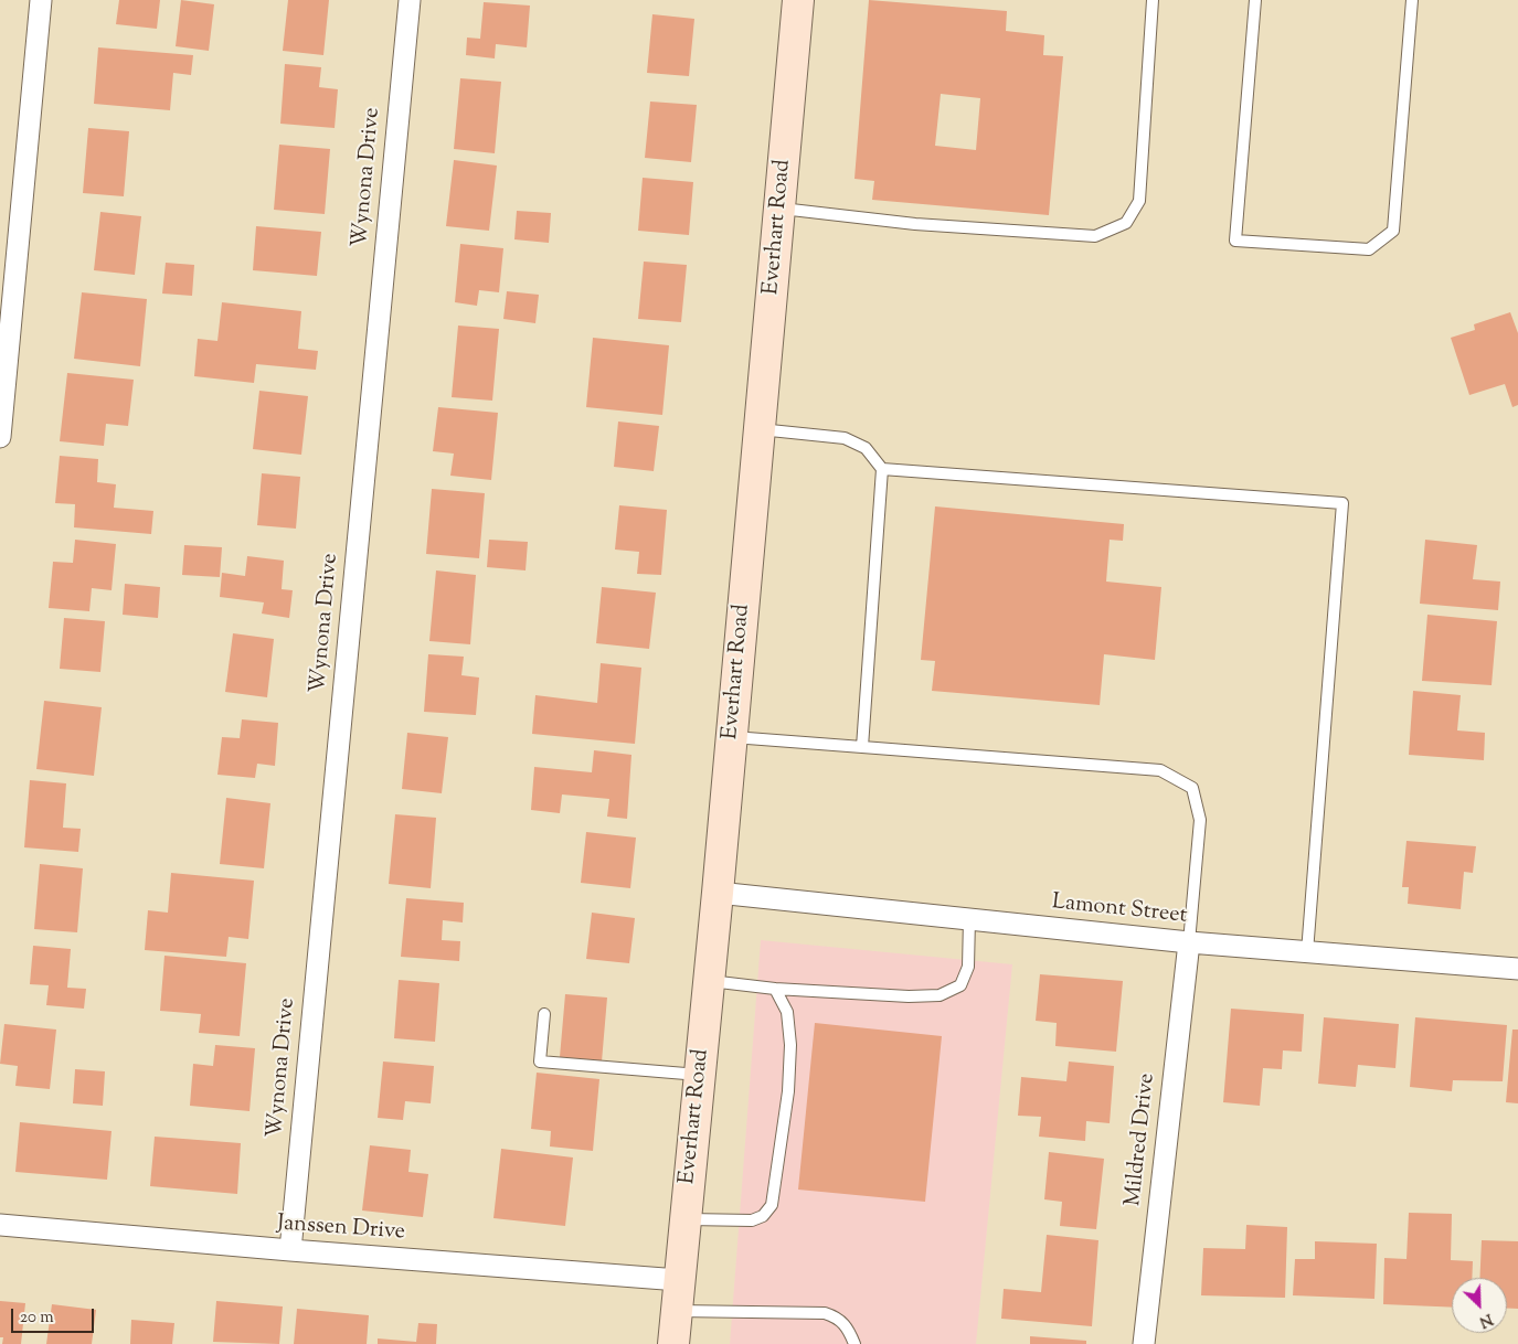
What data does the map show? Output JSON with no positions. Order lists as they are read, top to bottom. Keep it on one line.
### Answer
{"streets":{"main road":["Everhart Road"],"street":["Wynona Drive","Lamont Street","Mildred Drive","Janssen Drive"]},"crossings":[["Wynona Drive","Janssen Drive"],["Everhart Road","Lamont Street"],["Everhart Road","Janssen Drive"],["Lamont Street","Mildred Drive"]],"scale_bar":"20 m","north":"bottom right"}
